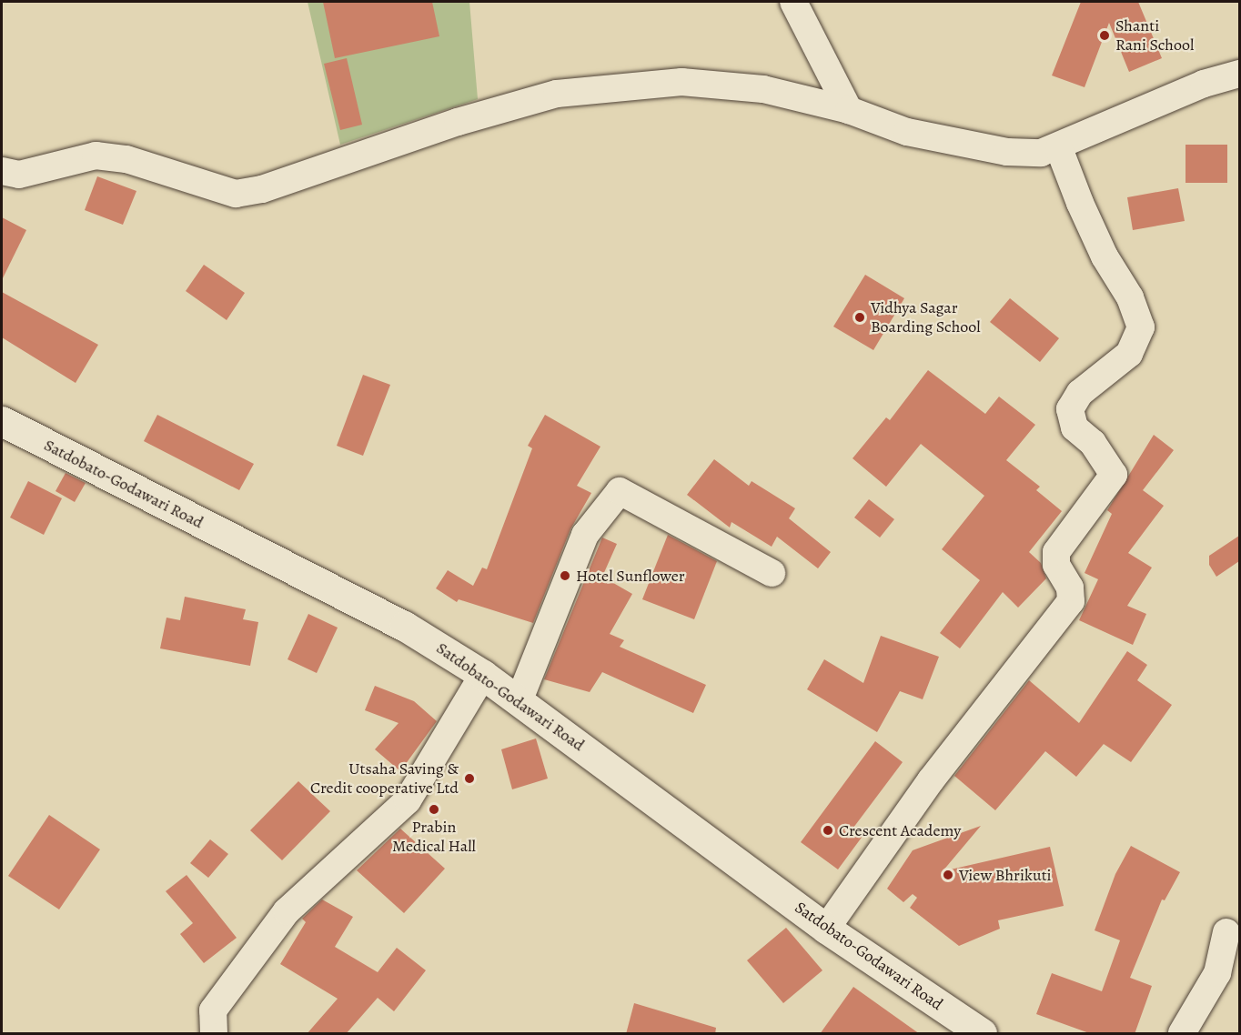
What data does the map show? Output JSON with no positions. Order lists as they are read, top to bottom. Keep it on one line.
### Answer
{"streets":{"street":["Satdobato-Godawari Road"]},"places":["Shanti Rani School","Vidhya Sagar Boarding School","Hotel Sunflower","Utsaha Saving & Credit cooperative Ltd","Prabin Medical Hall","Crescent Academy","View Bhrikuti"]}
